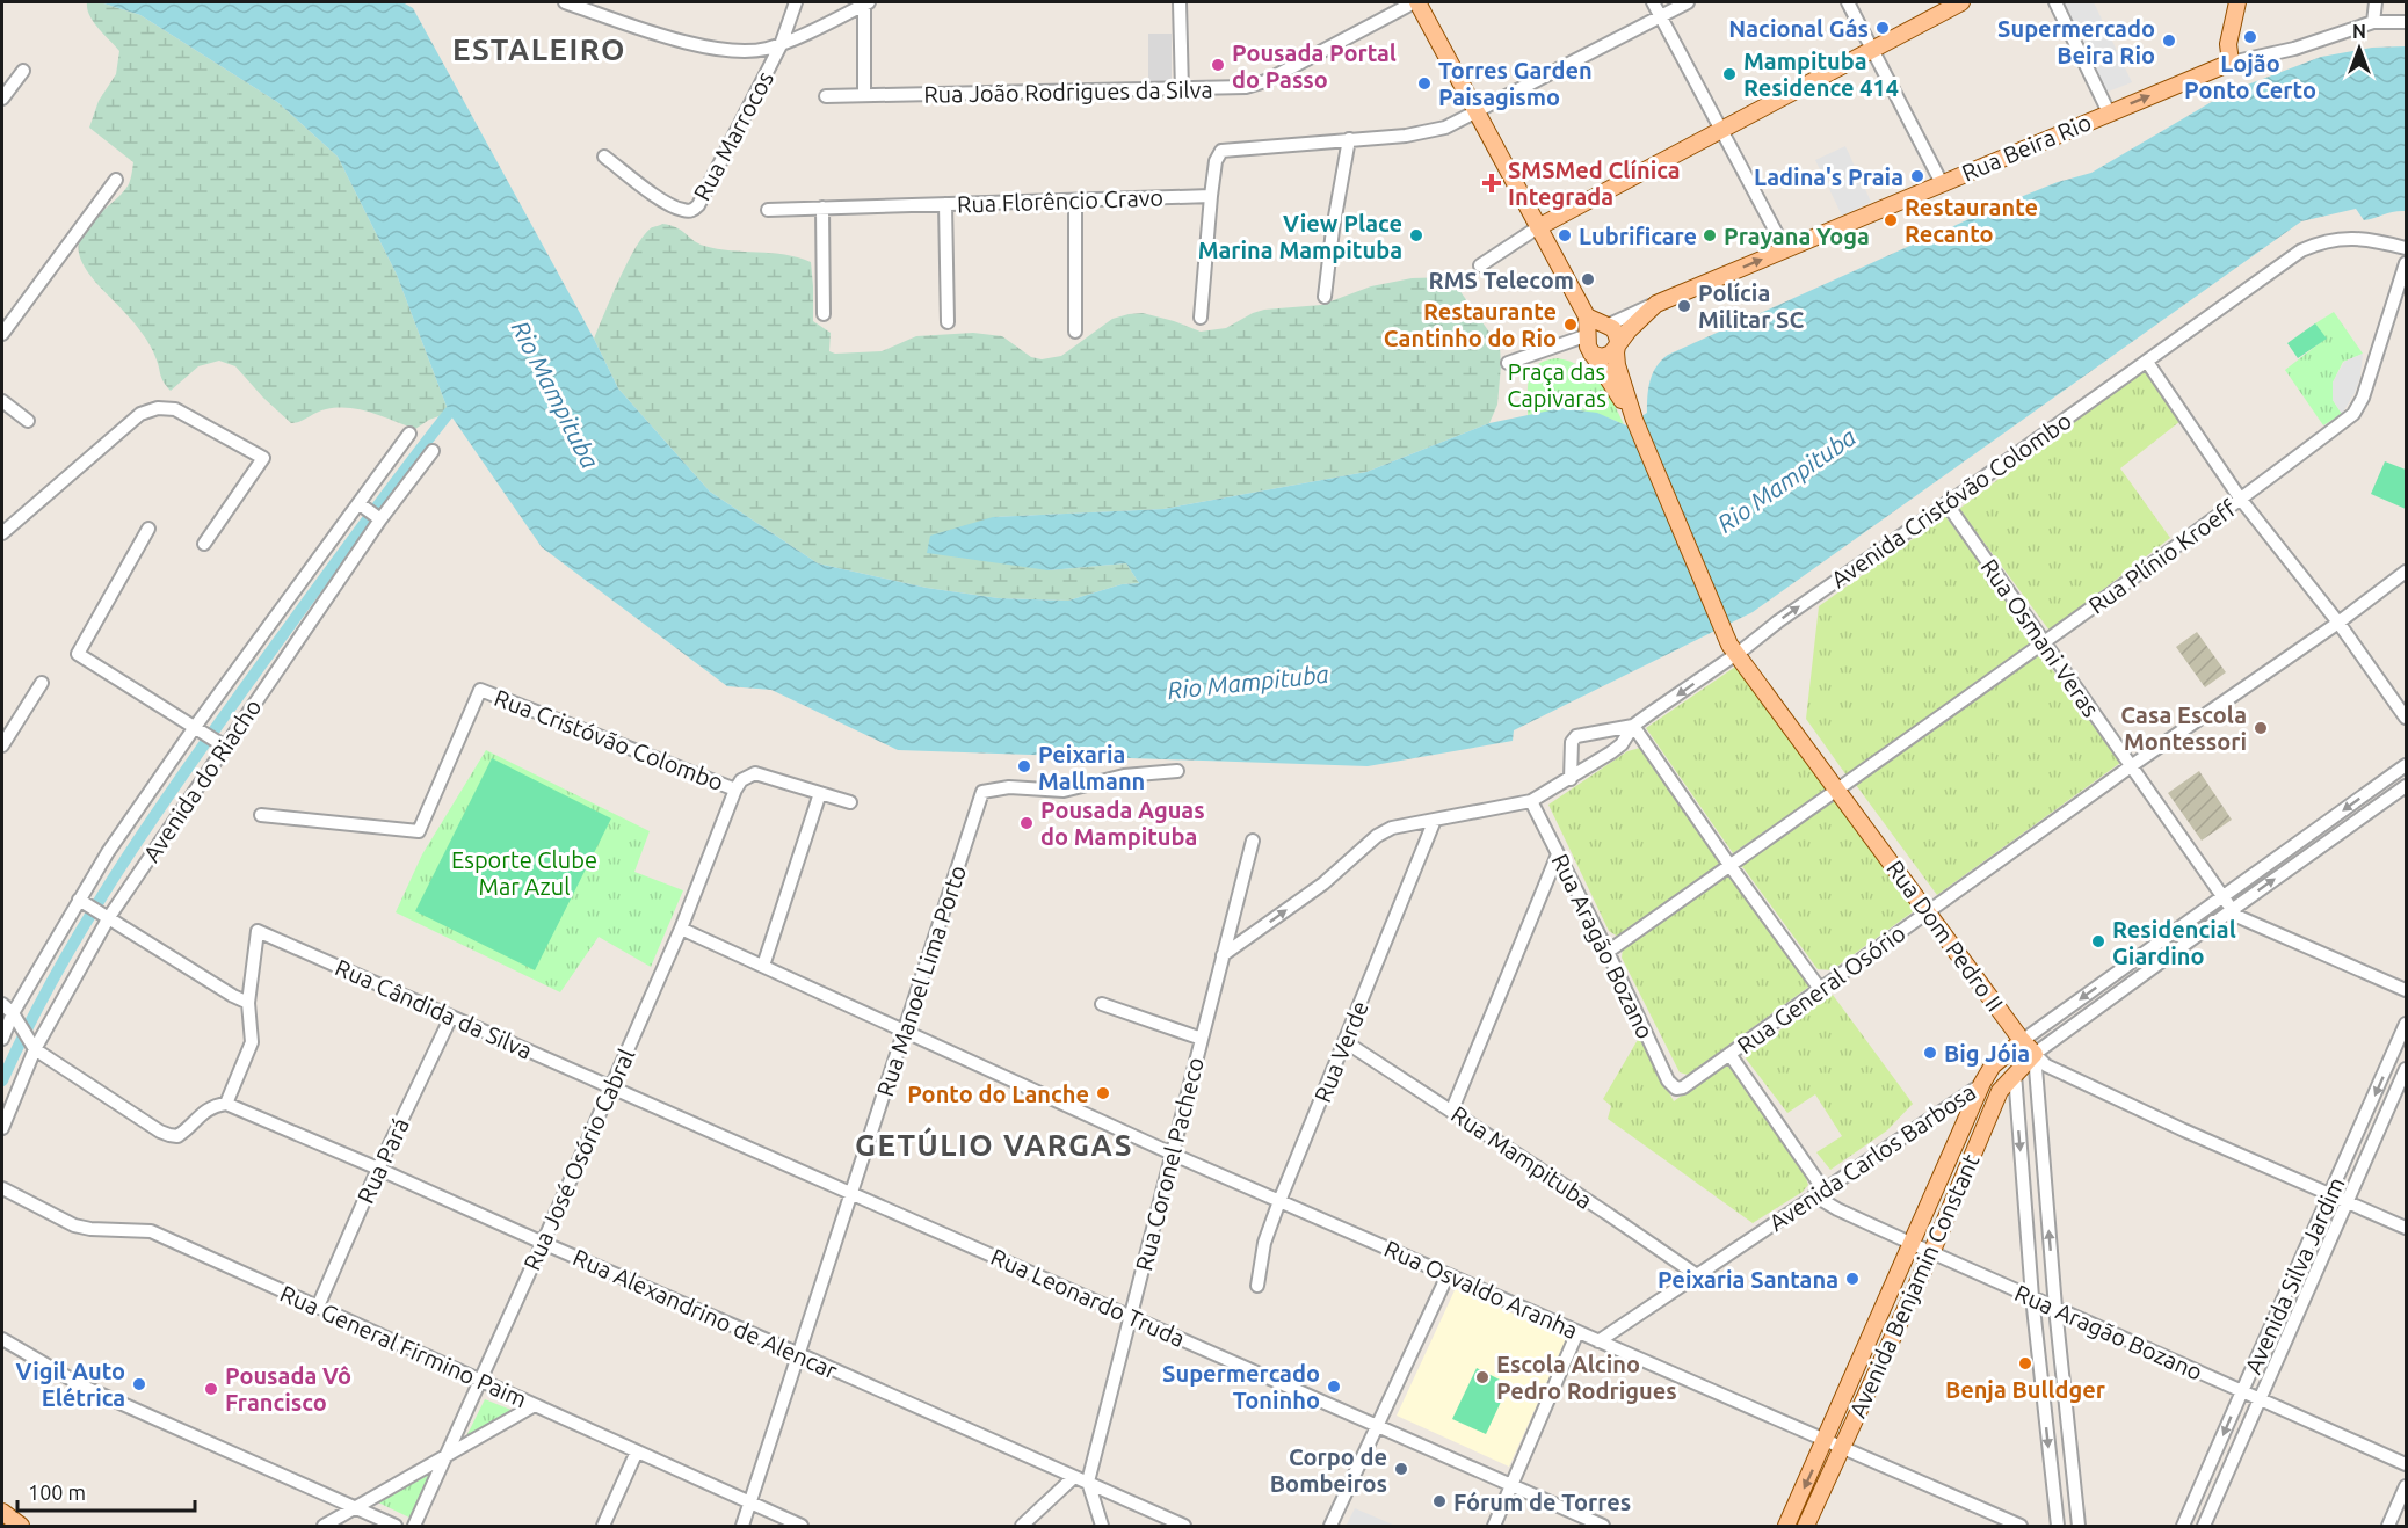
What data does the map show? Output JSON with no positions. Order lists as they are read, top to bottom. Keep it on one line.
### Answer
{"streets":{"main road":["Rua Beira Rio","Rua Dom Pedro II","Avenida Carlos Barbosa","Avenida Benjamin Constant"],"street":["Rua João Rodrigues da Silva","Rua Marrocos","Rua Florêncio Cravo","Avenida Cristóvão Colombo","Rua Plínio Kroeff","Rua Osmani Veras","Rua Cristóvão Colombo","Avenida do Riacho","Rua Aragão Bozano","Rua Manoel Lima Porto","Rua General Osório","Rua Cândida da Silva","Rua Verde","Rua Mampituba","Rua José Osório Cabral","Rua Pará","Rua Coronel Pacheco","Avenida Silva Jardim","Rua Osvaldo Aranha","Rua Leonardo Truda","Rua Alexandrino de Alencar","Rua General Firmino Paim"]},"crossings":[["Avenida Cristóvão Colombo","Rua Osmani Veras"],["Avenida Cristóvão Colombo","Rua Dom Pedro II"],["Avenida Cristóvão Colombo","Rua Aragão Bozano"],["Avenida Cristóvão Colombo","Rua Verde"],["Avenida Cristóvão Colombo","Rua Coronel Pacheco"],["Rua Plínio Kroeff","Rua Osmani Veras"],["Rua Plínio Kroeff","Rua Dom Pedro II"],["Rua Plínio Kroeff","Rua Aragão Bozano"],["Rua Osmani Veras","Rua General Osório"],["Rua Osmani Veras","Avenida Carlos Barbosa"],["Rua Cristóvão Colombo","Rua José Osório Cabral"],["Rua Dom Pedro II","Rua General Osório"],["Rua Dom Pedro II","Avenida Carlos Barbosa"],["Rua Dom Pedro II","Avenida Silva Jardim"],["Rua Dom Pedro II","Avenida Benjamin Constant"],["Rua Aragão Bozano","Rua General Osório"],["Rua Aragão Bozano","Avenida Carlos Barbosa"],["Rua Aragão Bozano","Avenida Silva Jardim"],["Rua Aragão Bozano","Avenida Benjamin Constant"],["Rua Manoel Lima Porto","Rua Osvaldo Aranha"],["Rua Manoel Lima Porto","Rua Leonardo Truda"],["Rua Manoel Lima Porto","Rua Alexandrino de Alencar"],["Rua Manoel Lima Porto","Rua General Firmino Paim"],["Rua Cândida da Silva","Rua José Osório Cabral"],["Rua Cândida da Silva","Rua Pará"],["Rua Cândida da Silva","Rua Leonardo Truda"],["Rua Verde","Rua Mampituba"],["Rua Verde","Rua Osvaldo Aranha"],["Rua Mampituba","Avenida Carlos Barbosa"],["Avenida Carlos Barbosa","Avenida Benjamin Constant"],["Avenida Carlos Barbosa","Rua Osvaldo Aranha"],["Rua José Osório Cabral","Rua Osvaldo Aranha"],["Rua José Osório Cabral","Rua Leonardo Truda"],["Rua José Osório Cabral","Rua Alexandrino de Alencar"],["Rua José Osório Cabral","Rua General Firmino Paim"],["Rua Pará","Rua Alexandrino de Alencar"],["Rua Pará","Rua General Firmino Paim"],["Rua Coronel Pacheco","Rua Osvaldo Aranha"],["Rua Coronel Pacheco","Rua Leonardo Truda"],["Rua Coronel Pacheco","Rua Alexandrino de Alencar"],["Avenida Benjamin Constant","Rua Osvaldo Aranha"]],"districts":["ESTALEIRO","GETÚLIO VARGAS"],"water":["Rio Mampituba"],"parks":["Praça das Capivaras","Esporte Clube Mar Azul"],"places":{"other":["Nacional Gás","Lojão Ponto Certo","Supermercado Beira Rio","Pousada Portal do Passo","Mampituba Residence 414","Torres Garden Paisagismo","Ladina's Praia","Restaurante Recanto","View Place Marina Mampituba","Lubrificare","Prayana Yoga","RMS Telecom","Polícia Militar SC","Restaurante Cantinho do Rio","Casa Escola Montessori","Peixaria Mallmann","Pousada Aguas do Mampituba","Residencial Giardino","Big Jóia","Ponto do Lanche","Peixaria Santana","Benja Bulldger","Escola Alcino Pedro Rodrigues","Vigil Auto Elétrica","Supermercado Toninho","Pousada Vô Francisco","Corpo de Bombeiros","Fórum de Torres"],"health":["SMSMed Clínica Integrada"]},"scale_bar":"100 m","north":"top"}
